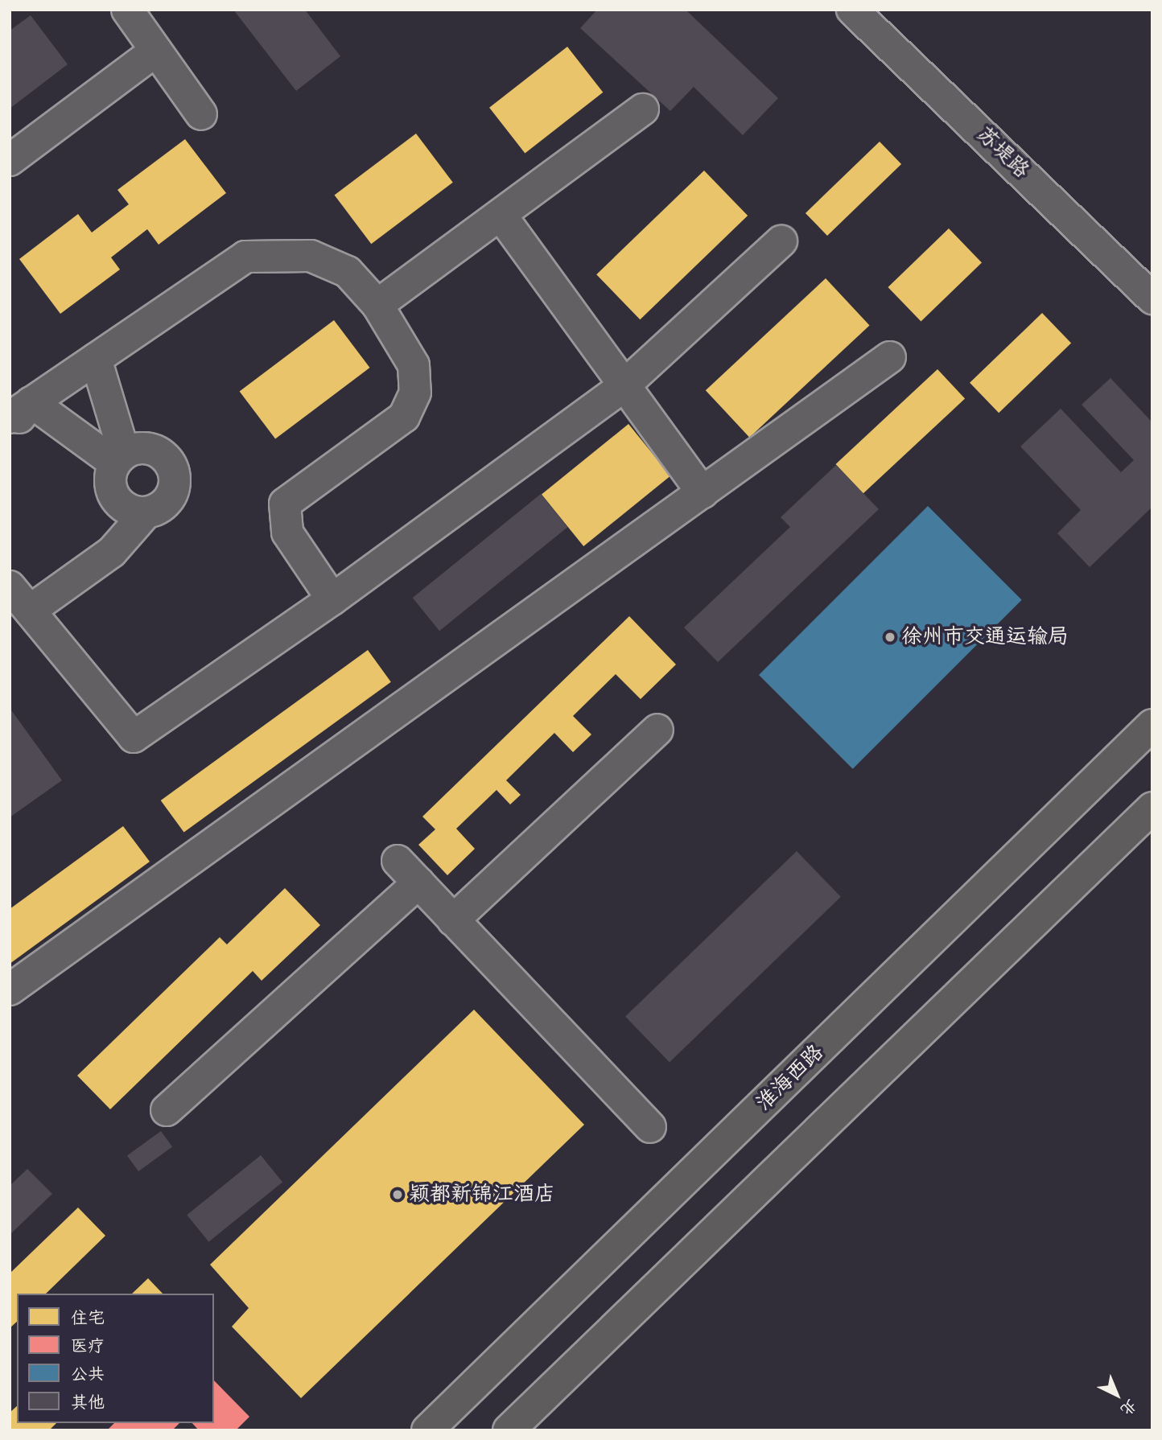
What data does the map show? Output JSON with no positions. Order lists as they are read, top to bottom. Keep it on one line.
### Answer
{"streets":{"main road":["淮海西路"],"street":["苏堤路"]},"places":["徐州市交通运输局","颖都新锦江酒店"],"legend":["住宅","医疗","公共","其他"],"north":"bottom right"}
